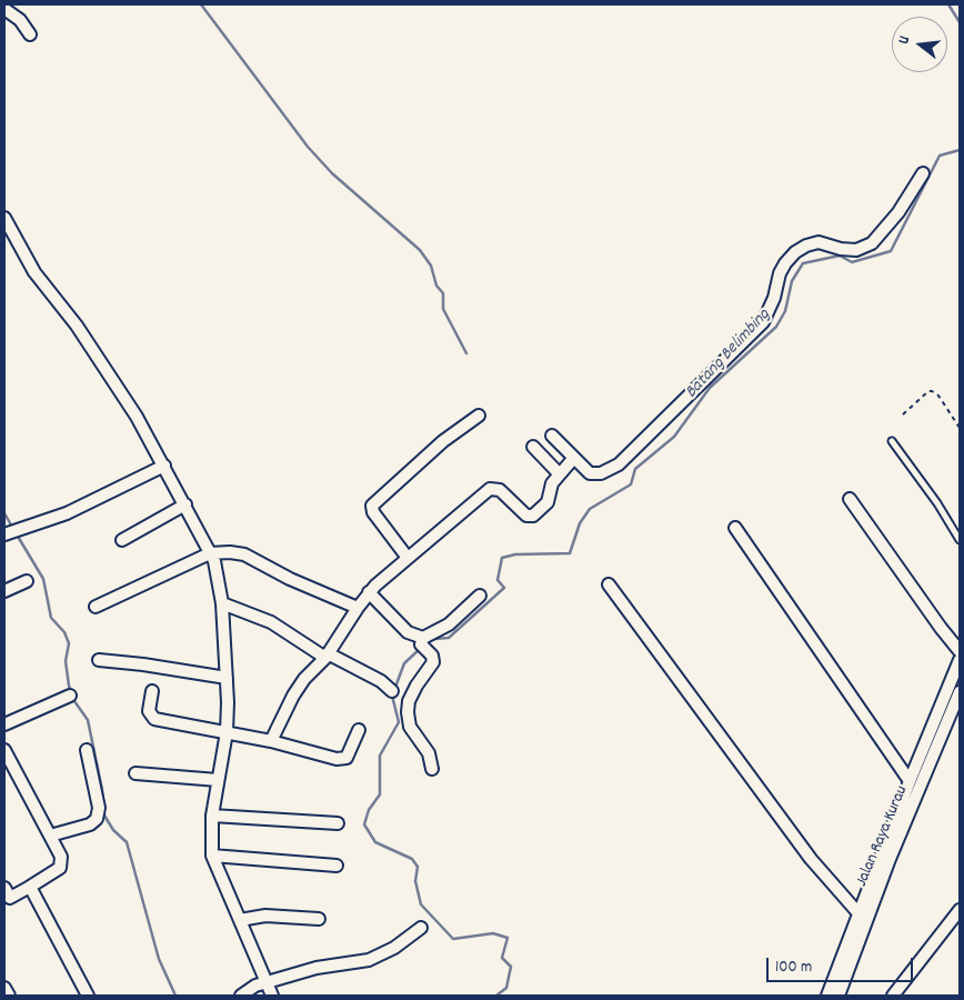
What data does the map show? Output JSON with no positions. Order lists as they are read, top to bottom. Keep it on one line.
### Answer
{"streets":{"street":["Jalan Raya Kurau"]},"water":["Batang Belimbing"],"scale_bar":"100 m","north":"left"}
